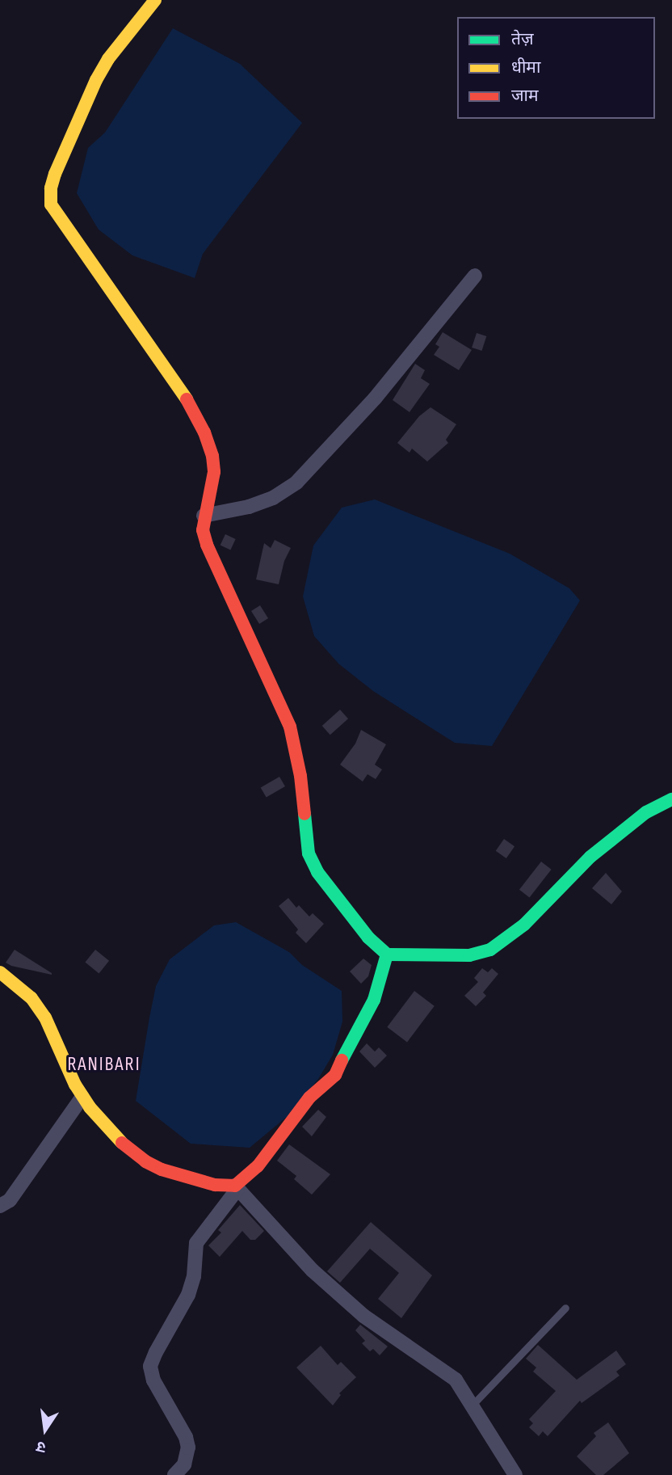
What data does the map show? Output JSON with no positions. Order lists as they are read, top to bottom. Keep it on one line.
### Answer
{"districts":["RANIBARI"],"legend":["तेज़","धीमा","जाम"],"north":"bottom"}
